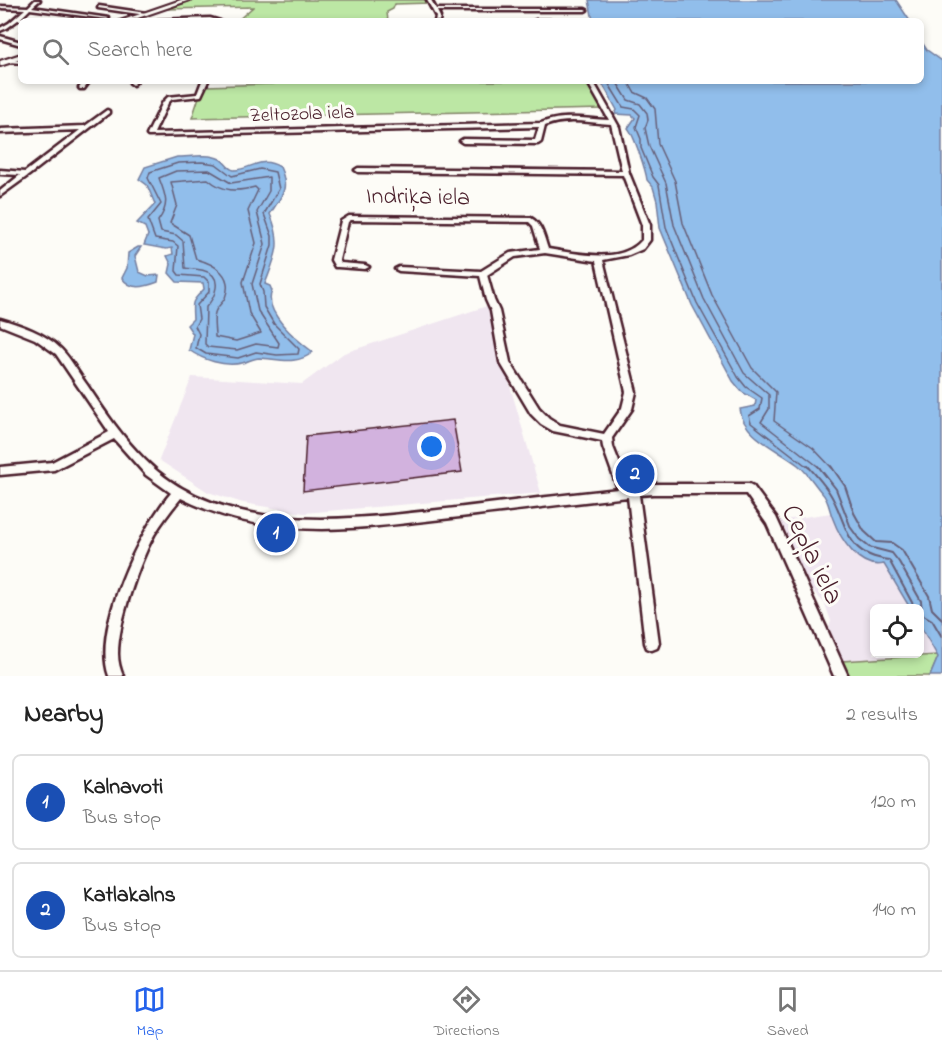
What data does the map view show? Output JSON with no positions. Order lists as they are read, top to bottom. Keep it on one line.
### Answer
{"streets":{"street":["Zeltozola iela","Indriķa iela","Cepļa iela"]},"page":{"search":"Search here","pins":["2","1"],"heading":["Nearby","2 results"],"list":[{"mark":"1","name":"Kalnavoti","note":"Bus stop","value":"120 m"},{"mark":"2","name":"Katlakalns","note":"Bus stop","value":"140 m"}],"nav":["Map","Directions","Saved"]}}
